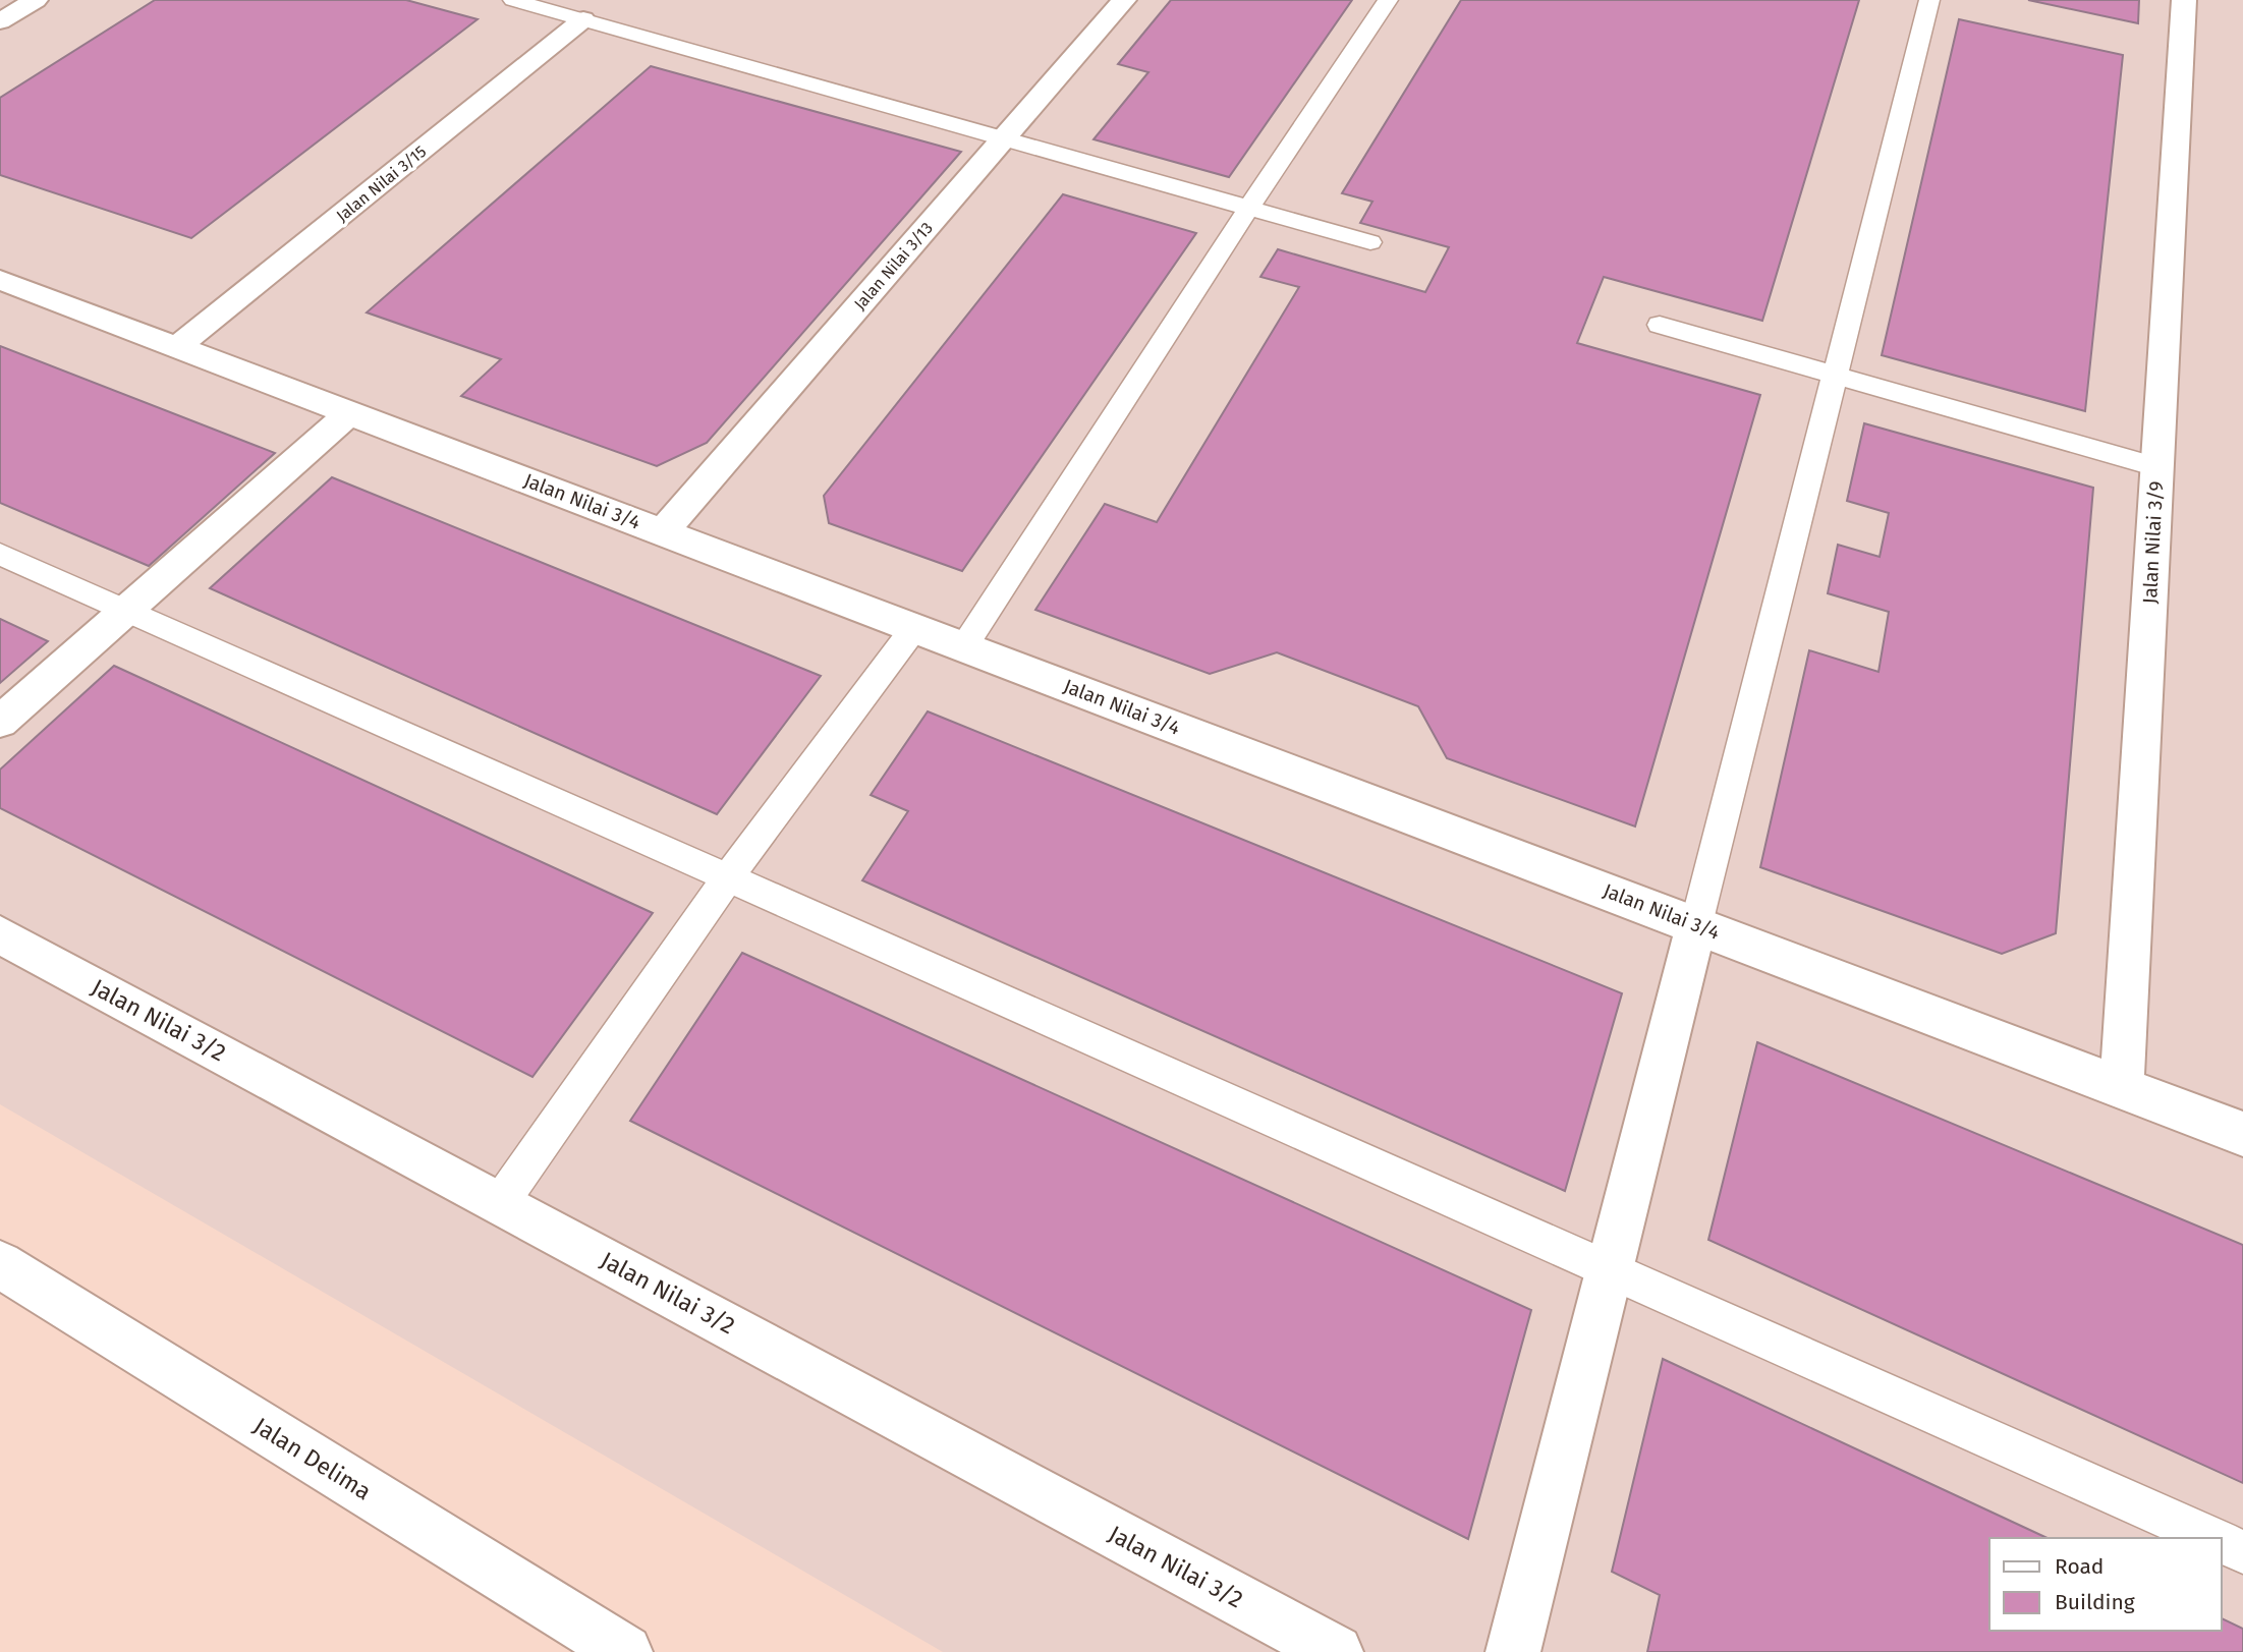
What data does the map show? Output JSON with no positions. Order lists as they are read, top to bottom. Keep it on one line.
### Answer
{"streets":{"street":["Jalan Nilai 3/15","Jalan Nilai 3/13","Jalan Nilai 3/4","Jalan Nilai 3/9","Jalan Nilai 3/2","Jalan Delima"]},"crossings":[["Jalan Nilai 3/15","Jalan Nilai 3/4"],["Jalan Nilai 3/13","Jalan Nilai 3/4"],["Jalan Nilai 3/4","Jalan Nilai 3/9"]],"legend":["Road","Building"]}
